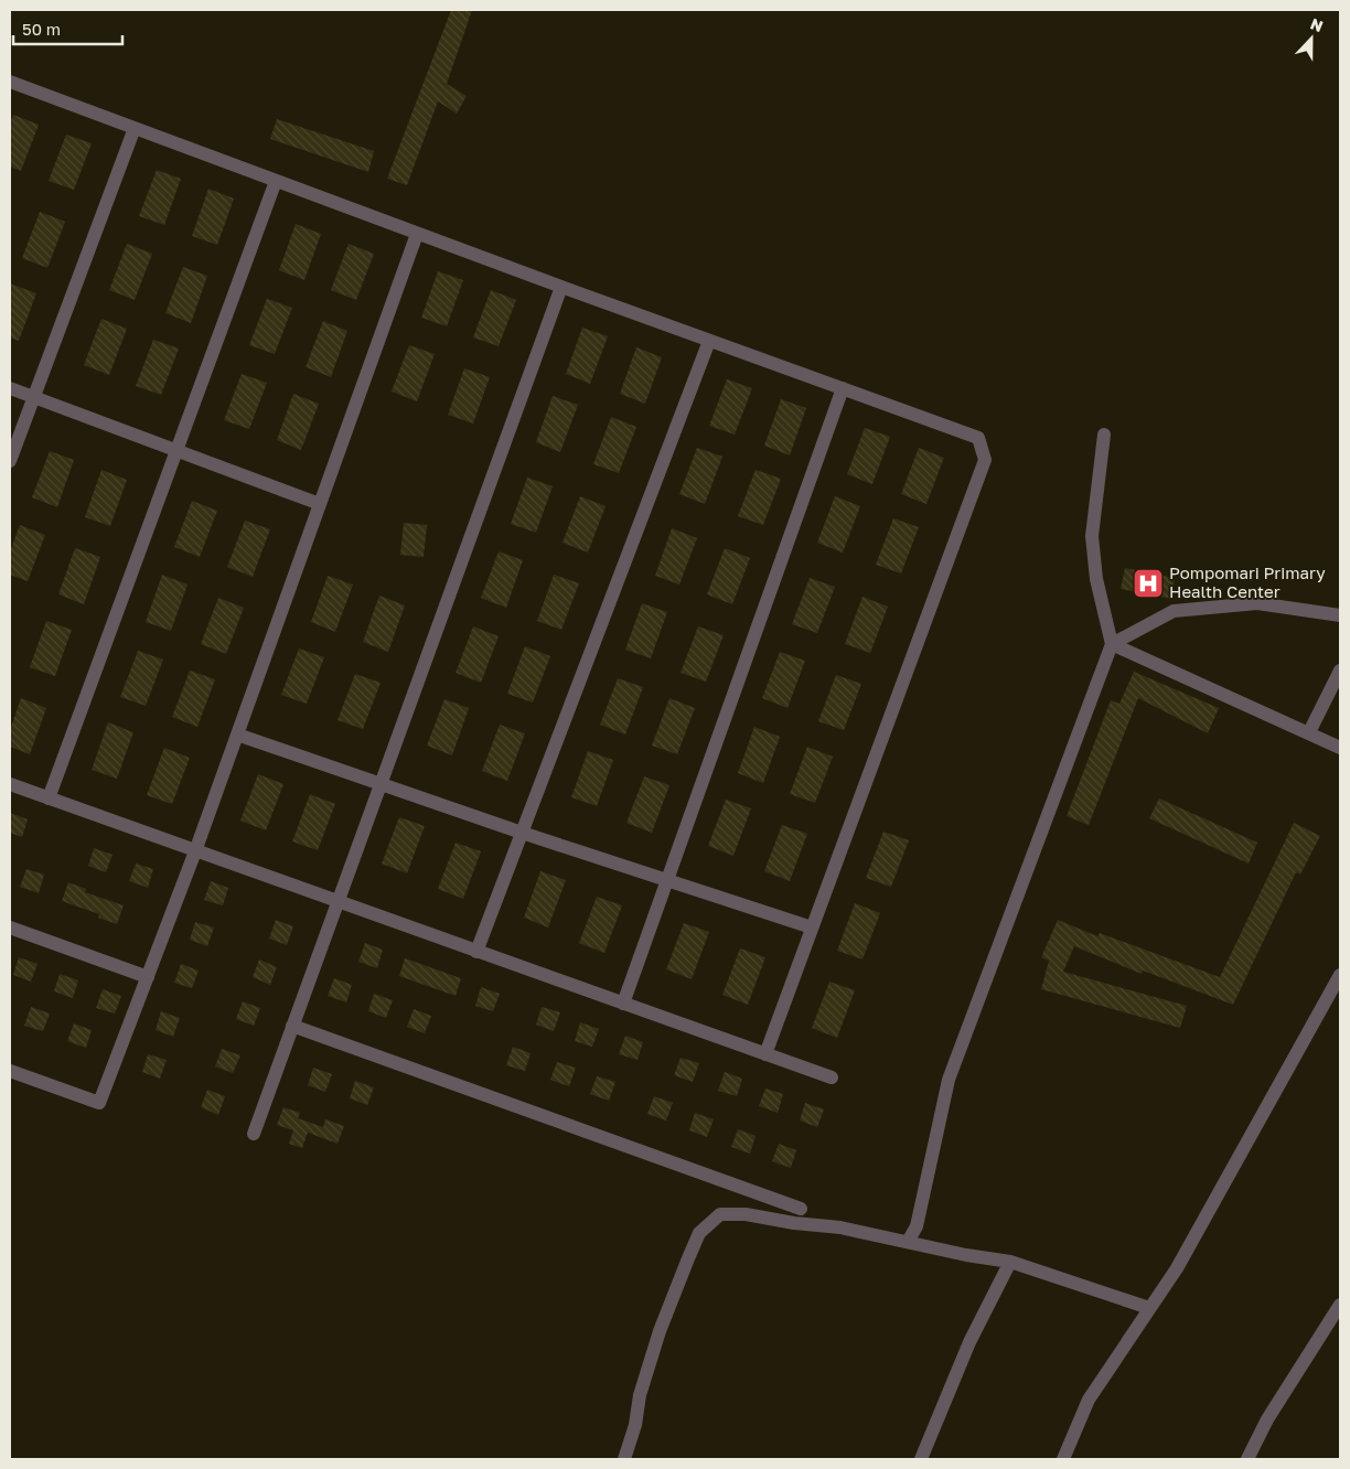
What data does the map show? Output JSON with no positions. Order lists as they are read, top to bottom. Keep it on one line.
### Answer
{"places":{"hospital":["Pompomari Primary Health Center"]},"scale_bar":"50 m","north":"top"}
